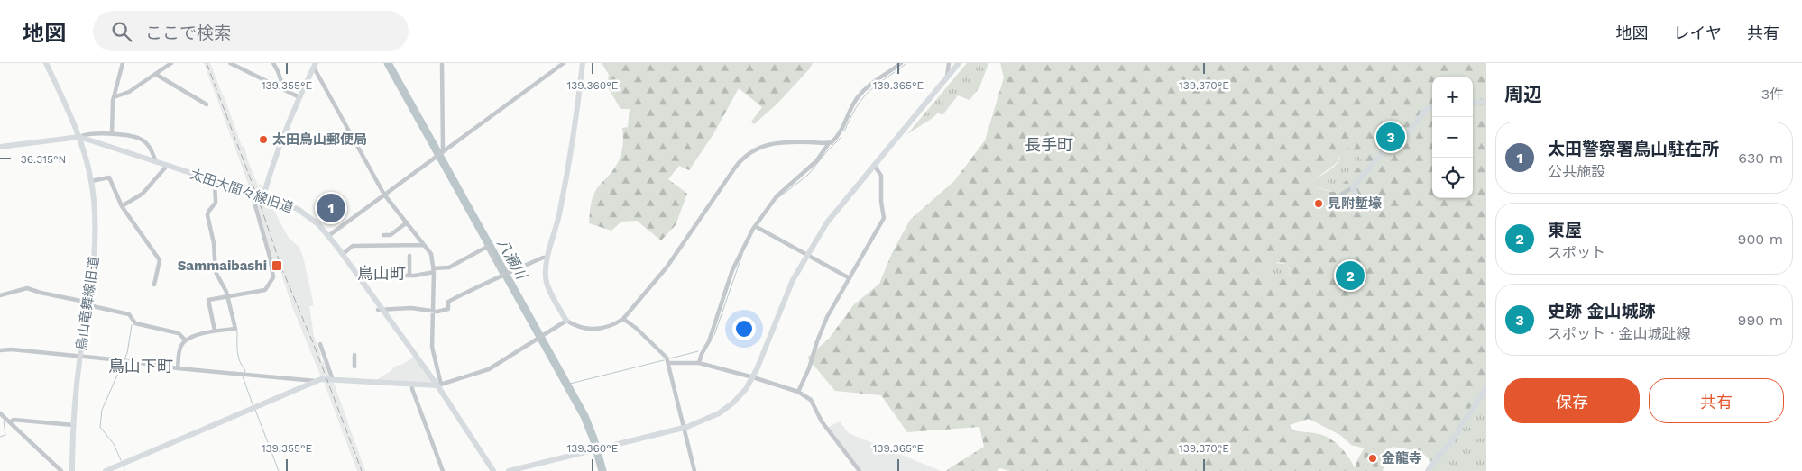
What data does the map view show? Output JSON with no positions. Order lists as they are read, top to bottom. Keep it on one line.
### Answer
{"streets":{"street":["太田大間々線旧道","鳥山竜舞線旧道"]},"crossings":[["太田大間々線旧道","鳥山竜舞線旧道"]],"districts":["長手町","鳥山町","鳥山下町"],"water":["八瀬川"],"places":{"other":["太田鳥山郵便局","見附塹壕","金龍寺"],"transit":["Sammaibashi"]},"page":{"header":"地図","search":"ここで検索","nav":["地図","レイヤ","共有"],"heading":["周辺","3件"],"map_buttons":["+","−"],"pins":["3","1","2"],"list":[{"mark":"1","name":"太田警察署鳥山駐在所","note":"公共施設","value":"630 m"},{"mark":"2","name":"東屋","note":"スポット","value":"900 m"},{"mark":"3","name":"史跡 金山城跡","note":"スポット · 金山城趾線","value":"990 m"}],"buttons":["保存","共有"]},"coordinates":["139.355°E","139.360°E","139.365°E","139.370°E","36.315°N"]}
